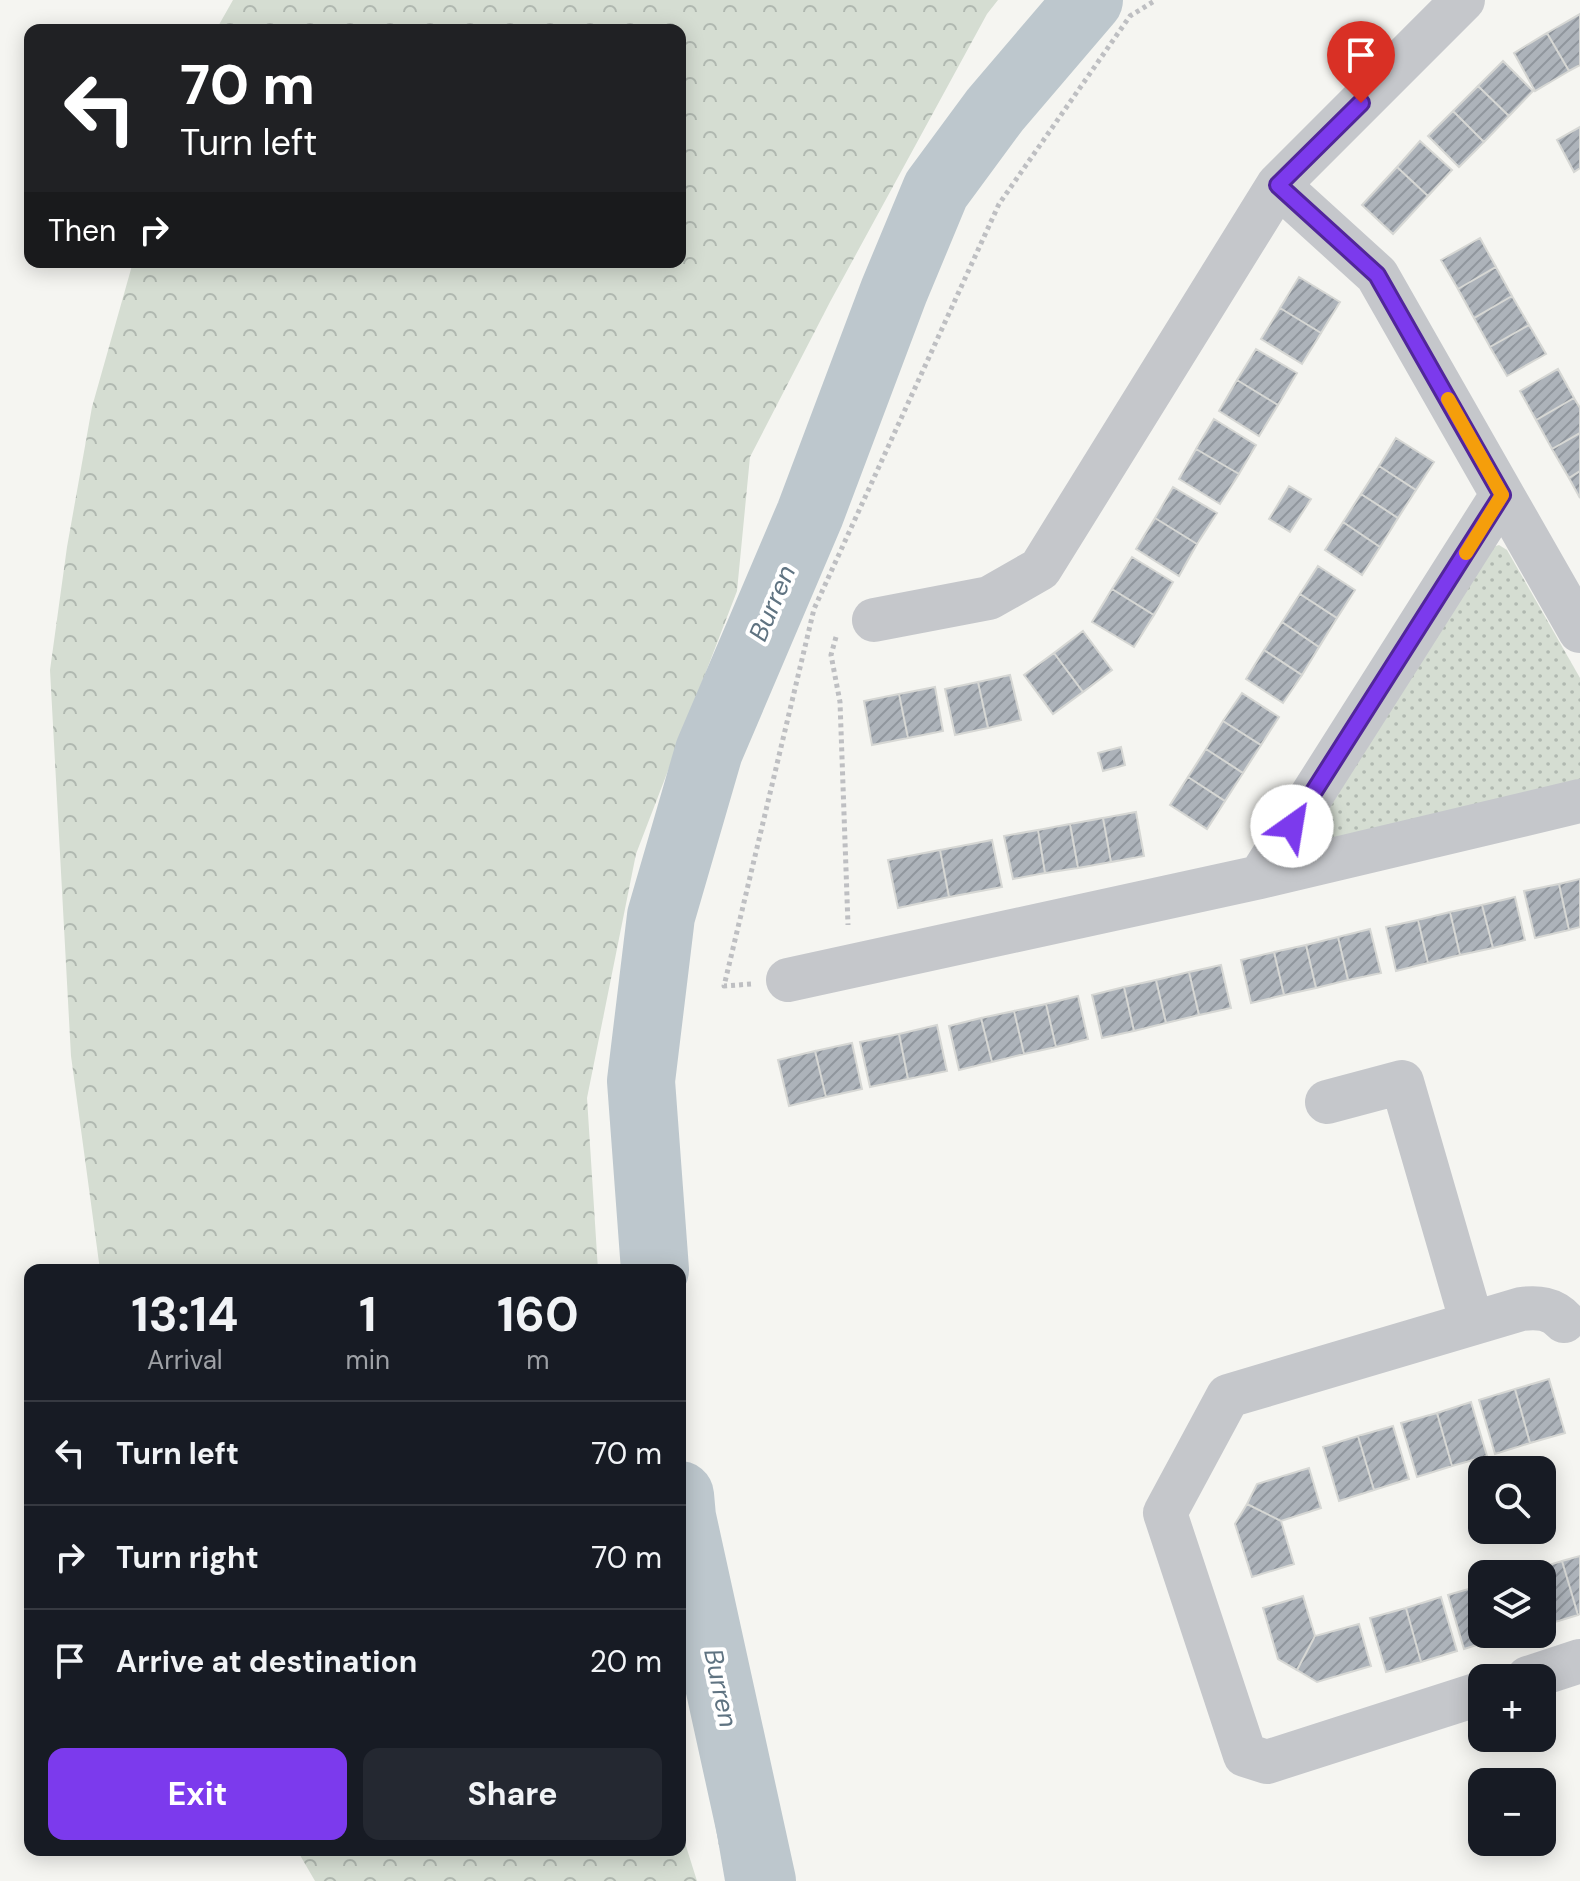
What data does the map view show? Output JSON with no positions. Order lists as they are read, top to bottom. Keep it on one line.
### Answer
{"water":["Burren"],"page":{"turn":["70 m","Turn left"],"then":"Then","eta":["13:14","Arrival","1","min","160","m"],"list":[{"name":"Turn left","value":"70 m"},{"name":"Turn right","value":"70 m"},{"name":"Arrive at destination","value":"20 m"}],"map_buttons":["+","−"],"buttons":["Exit","Share"]}}
